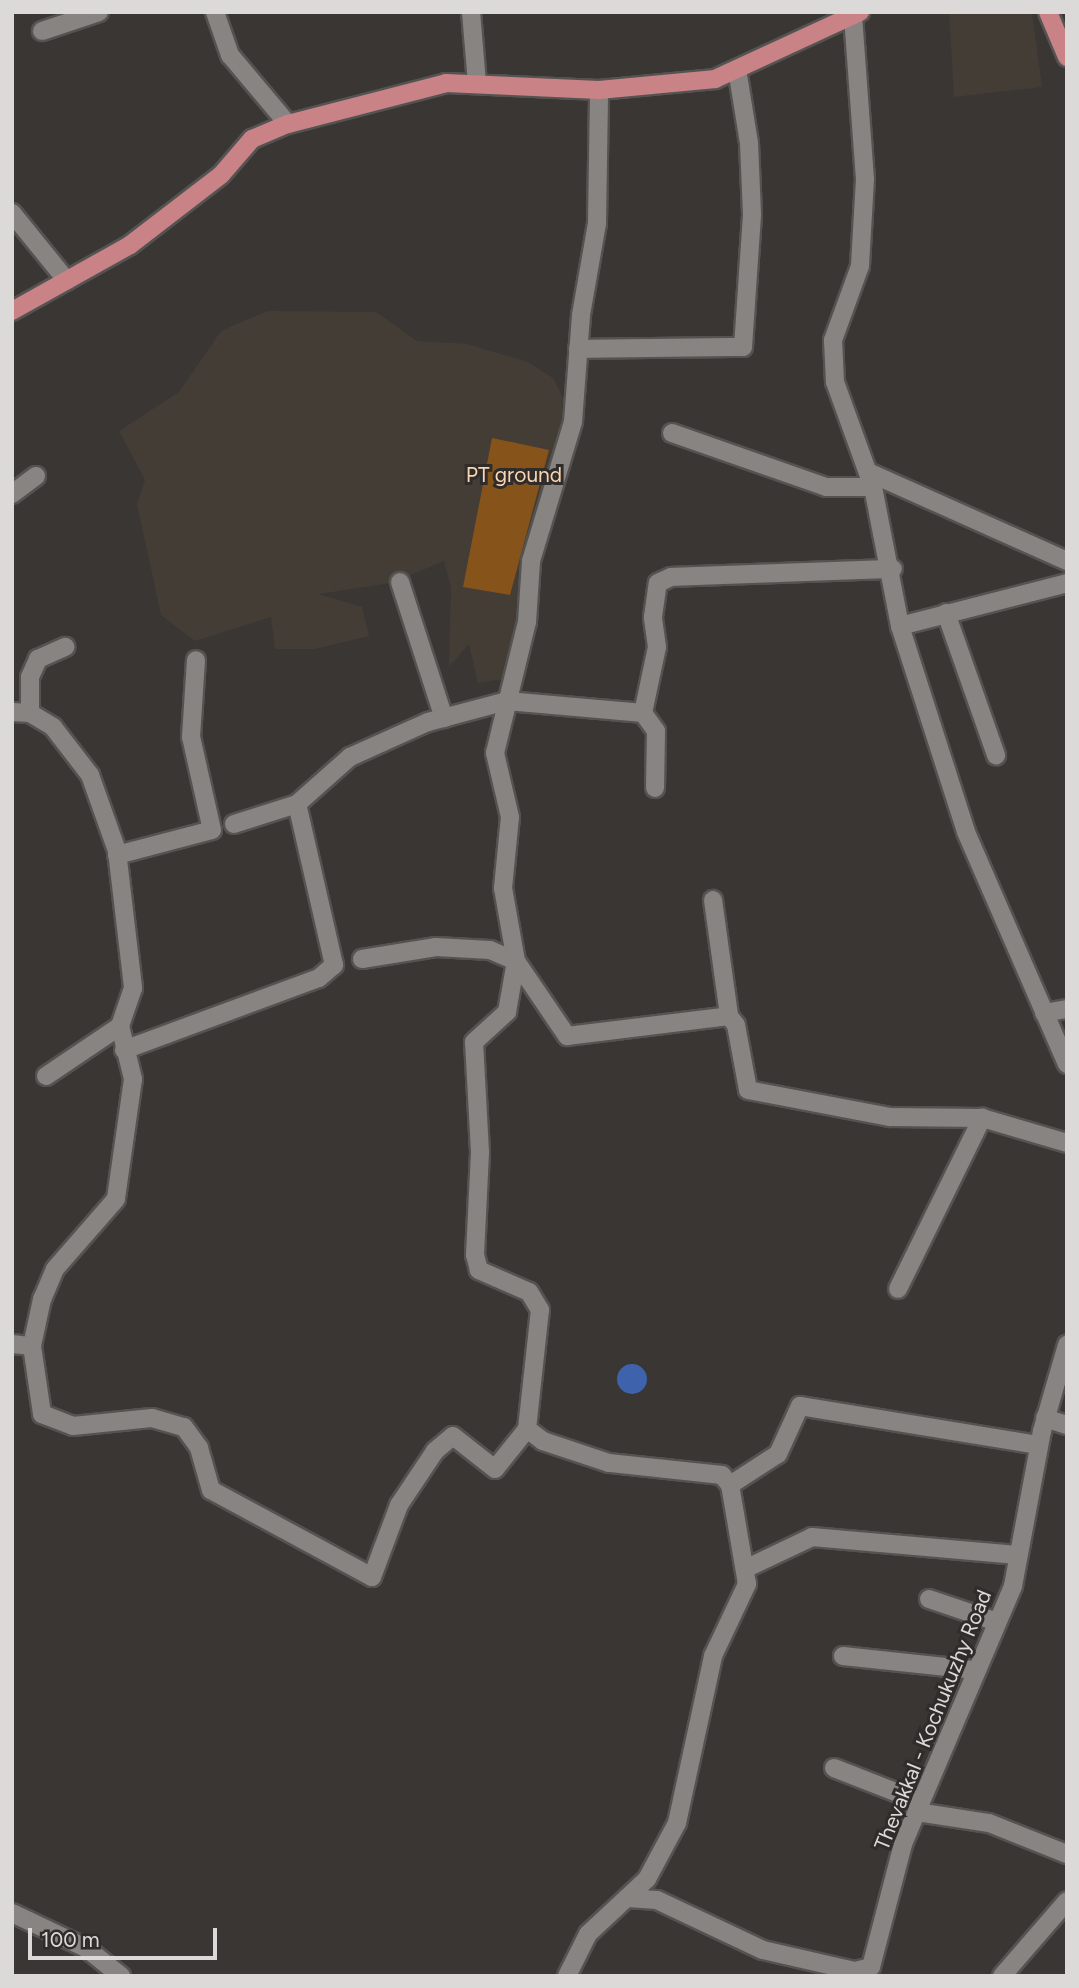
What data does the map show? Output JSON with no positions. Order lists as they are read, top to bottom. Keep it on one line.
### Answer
{"streets":{"street":["Thevakkal - Kochukuzhy Road"]},"parks":["PT ground"],"scale_bar":"100 m"}
